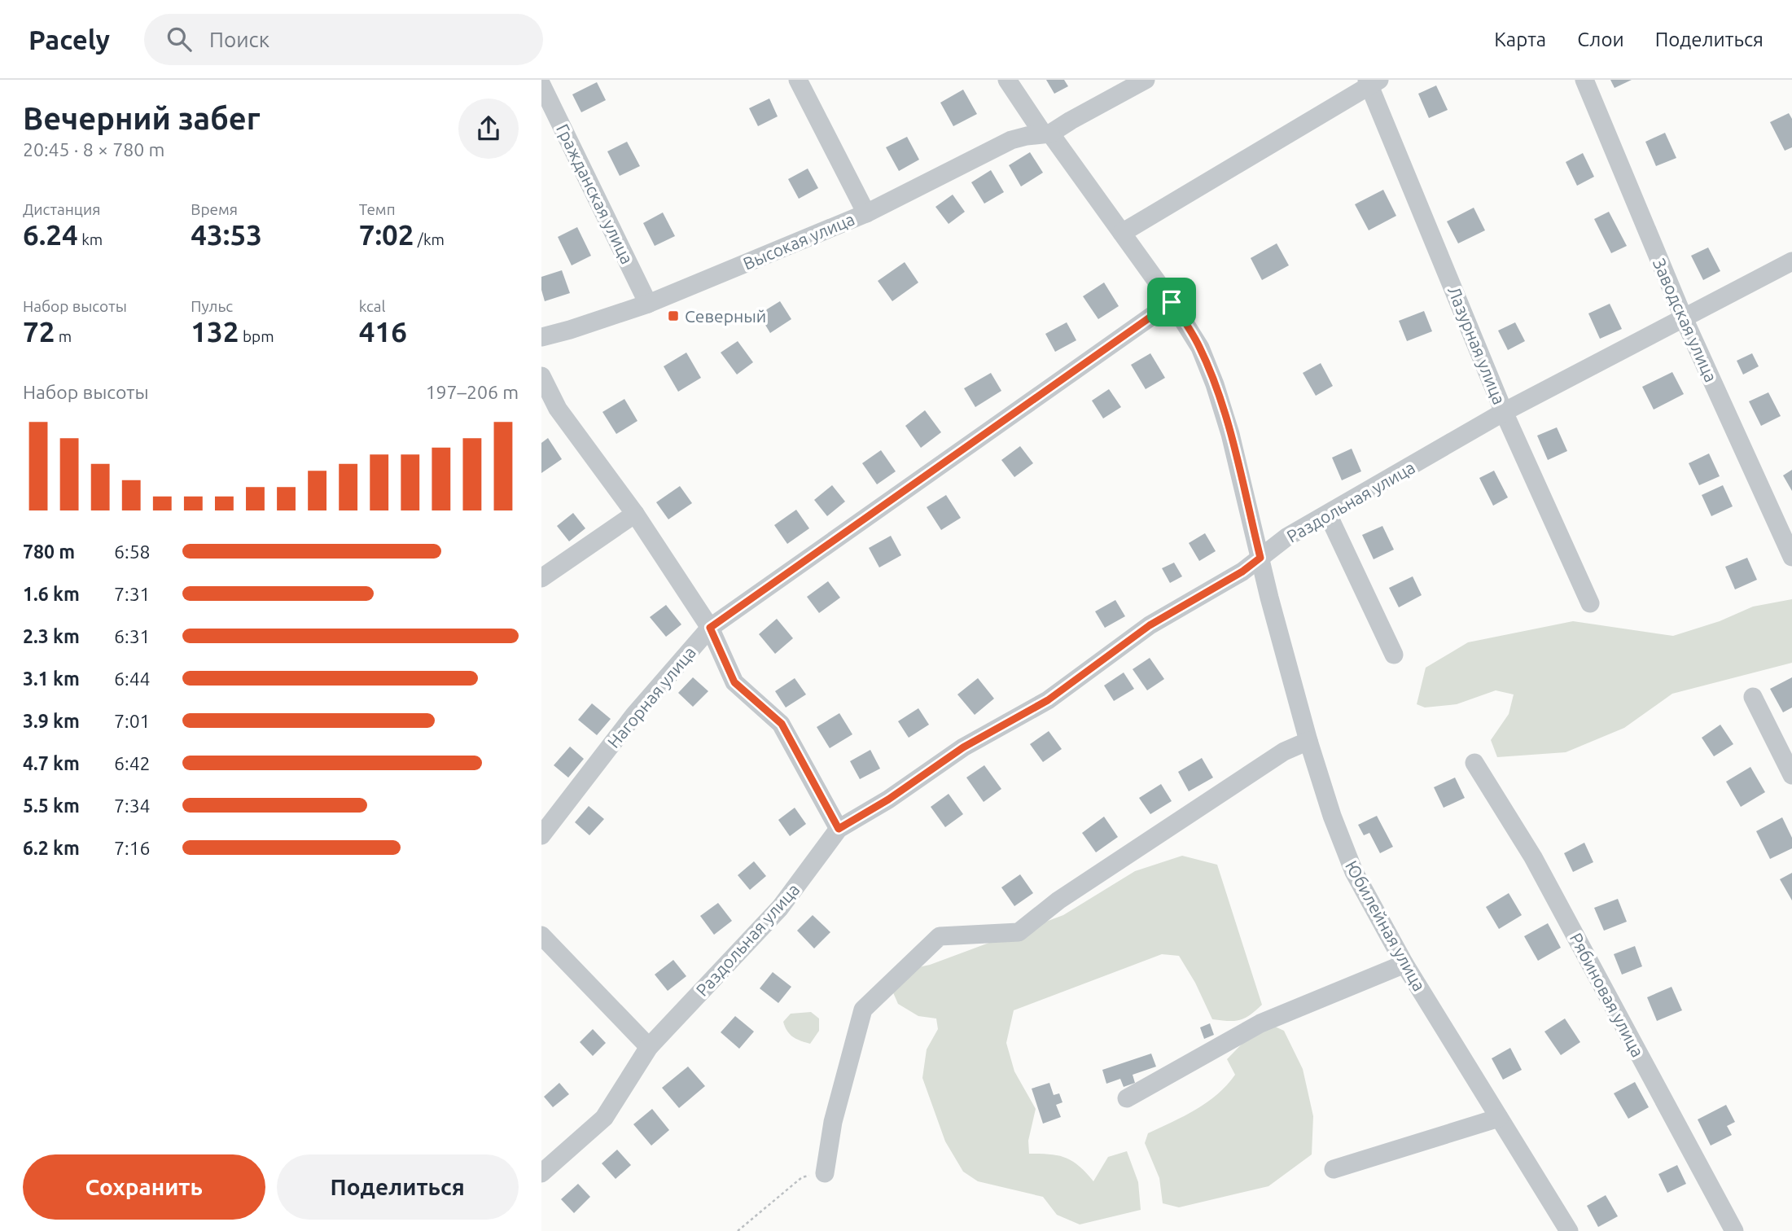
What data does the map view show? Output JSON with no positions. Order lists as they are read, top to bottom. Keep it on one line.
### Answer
{"streets":{"street":["Гражданская улица","Высокая улица","Заводская улица","Лазурная улица","Раздольная улица","Нагорная улица","Юбилейная улица","Рябиновая улица"]},"crossings":[["Гражданская улица","Высокая улица"],["Высокая улица","Юбилейная улица"],["Заводская улица","Раздольная улица"],["Лазурная улица","Раздольная улица"],["Раздольная улица","Юбилейная улица"],["Нагорная улица","Юбилейная улица"]],"places":{"transit":["Северный"]},"page":{"header":"Pacely","search":"Поиск","nav":["Карта","Слои","Поделиться"],"heading":["Вечерний забег","20:45 · 8 × 780 m"],"stats":[["Дистанция","6.24 km"],["Время","43:53"],["Темп","7:02 /km"],["Набор высоты","72 m"],["Пульс","132 bpm"],["kcal","416"]],"chart":["Набор высоты","197–206 m"],"list":[{"name":"780 m","note":"6:58"},{"name":"1.6 km","note":"7:31"},{"name":"2.3 km","note":"6:31"},{"name":"3.1 km","note":"6:44"},{"name":"3.9 km","note":"7:01"},{"name":"4.7 km","note":"6:42"},{"name":"5.5 km","note":"7:34"},{"name":"6.2 km","note":"7:16"}],"buttons":["Сохранить","Поделиться"]}}
